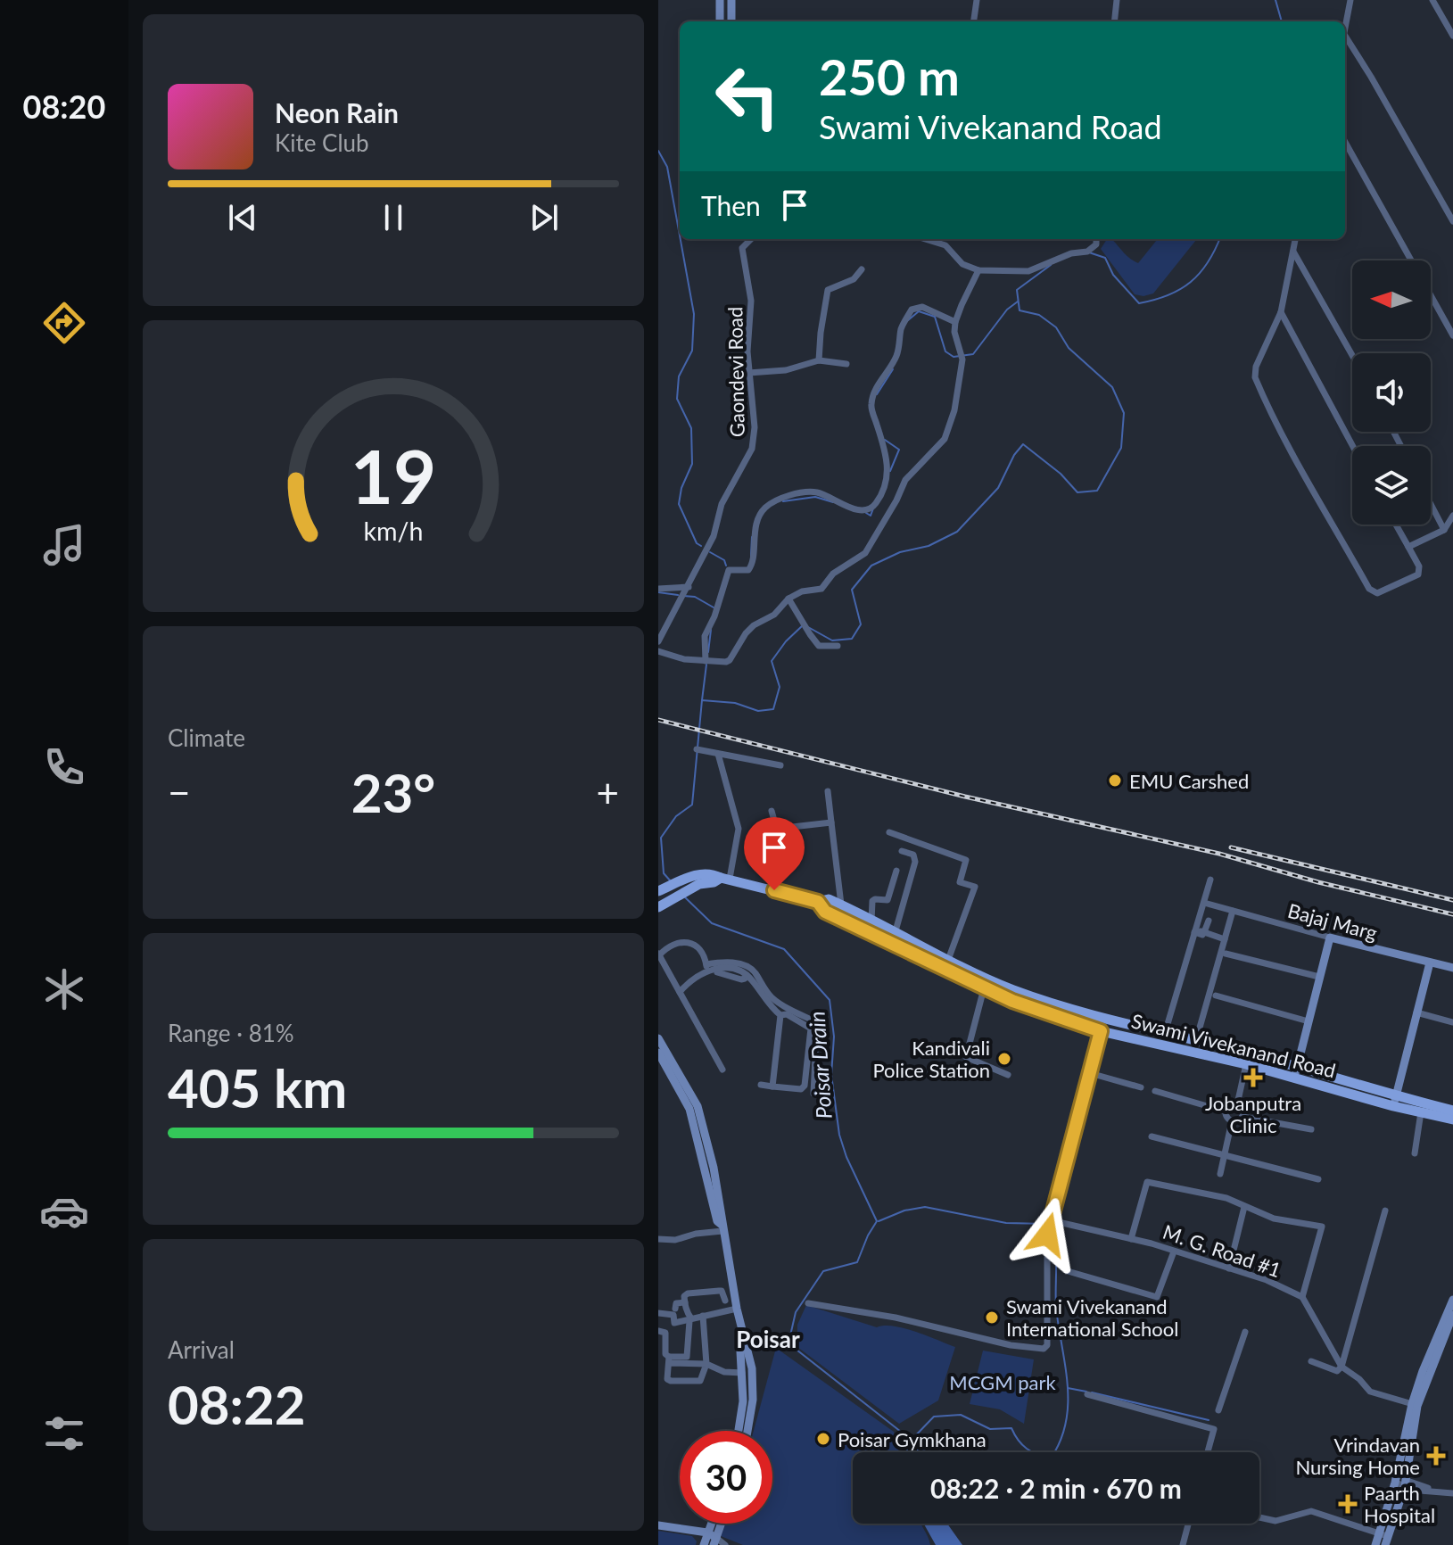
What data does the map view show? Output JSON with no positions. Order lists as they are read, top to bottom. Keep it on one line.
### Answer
{"streets":{"main road":["Bajaj Marg","Swami Vivekanand Road"],"street":["Gaondevi Road","M. G. Road #1"]},"districts":["Poisar"],"water":["Poisar Drain"],"parks":["MCGM park"],"places":{"other":["EMU Carshed","Kandivali Police Station","Swami Vivekanand International School","Poisar Gymkhana"],"health":["Jobanputra Clinic","Vrindavan Nursing Home","Paarth Hospital"]},"north":"left","page":{"tabs":"08:20","turn":["250 m","Swami Vivekanand Road"],"song":["Neon Rain","Kite Club"],"then":"Then","tile":["Climate",["Range · 81%","405 km"],["Arrival","08:22"]],"heat":["−","23°","+"],"limit":"30","trip":"08:22 · 2 min · 670 m","gauge":["19","km/h"]}}
